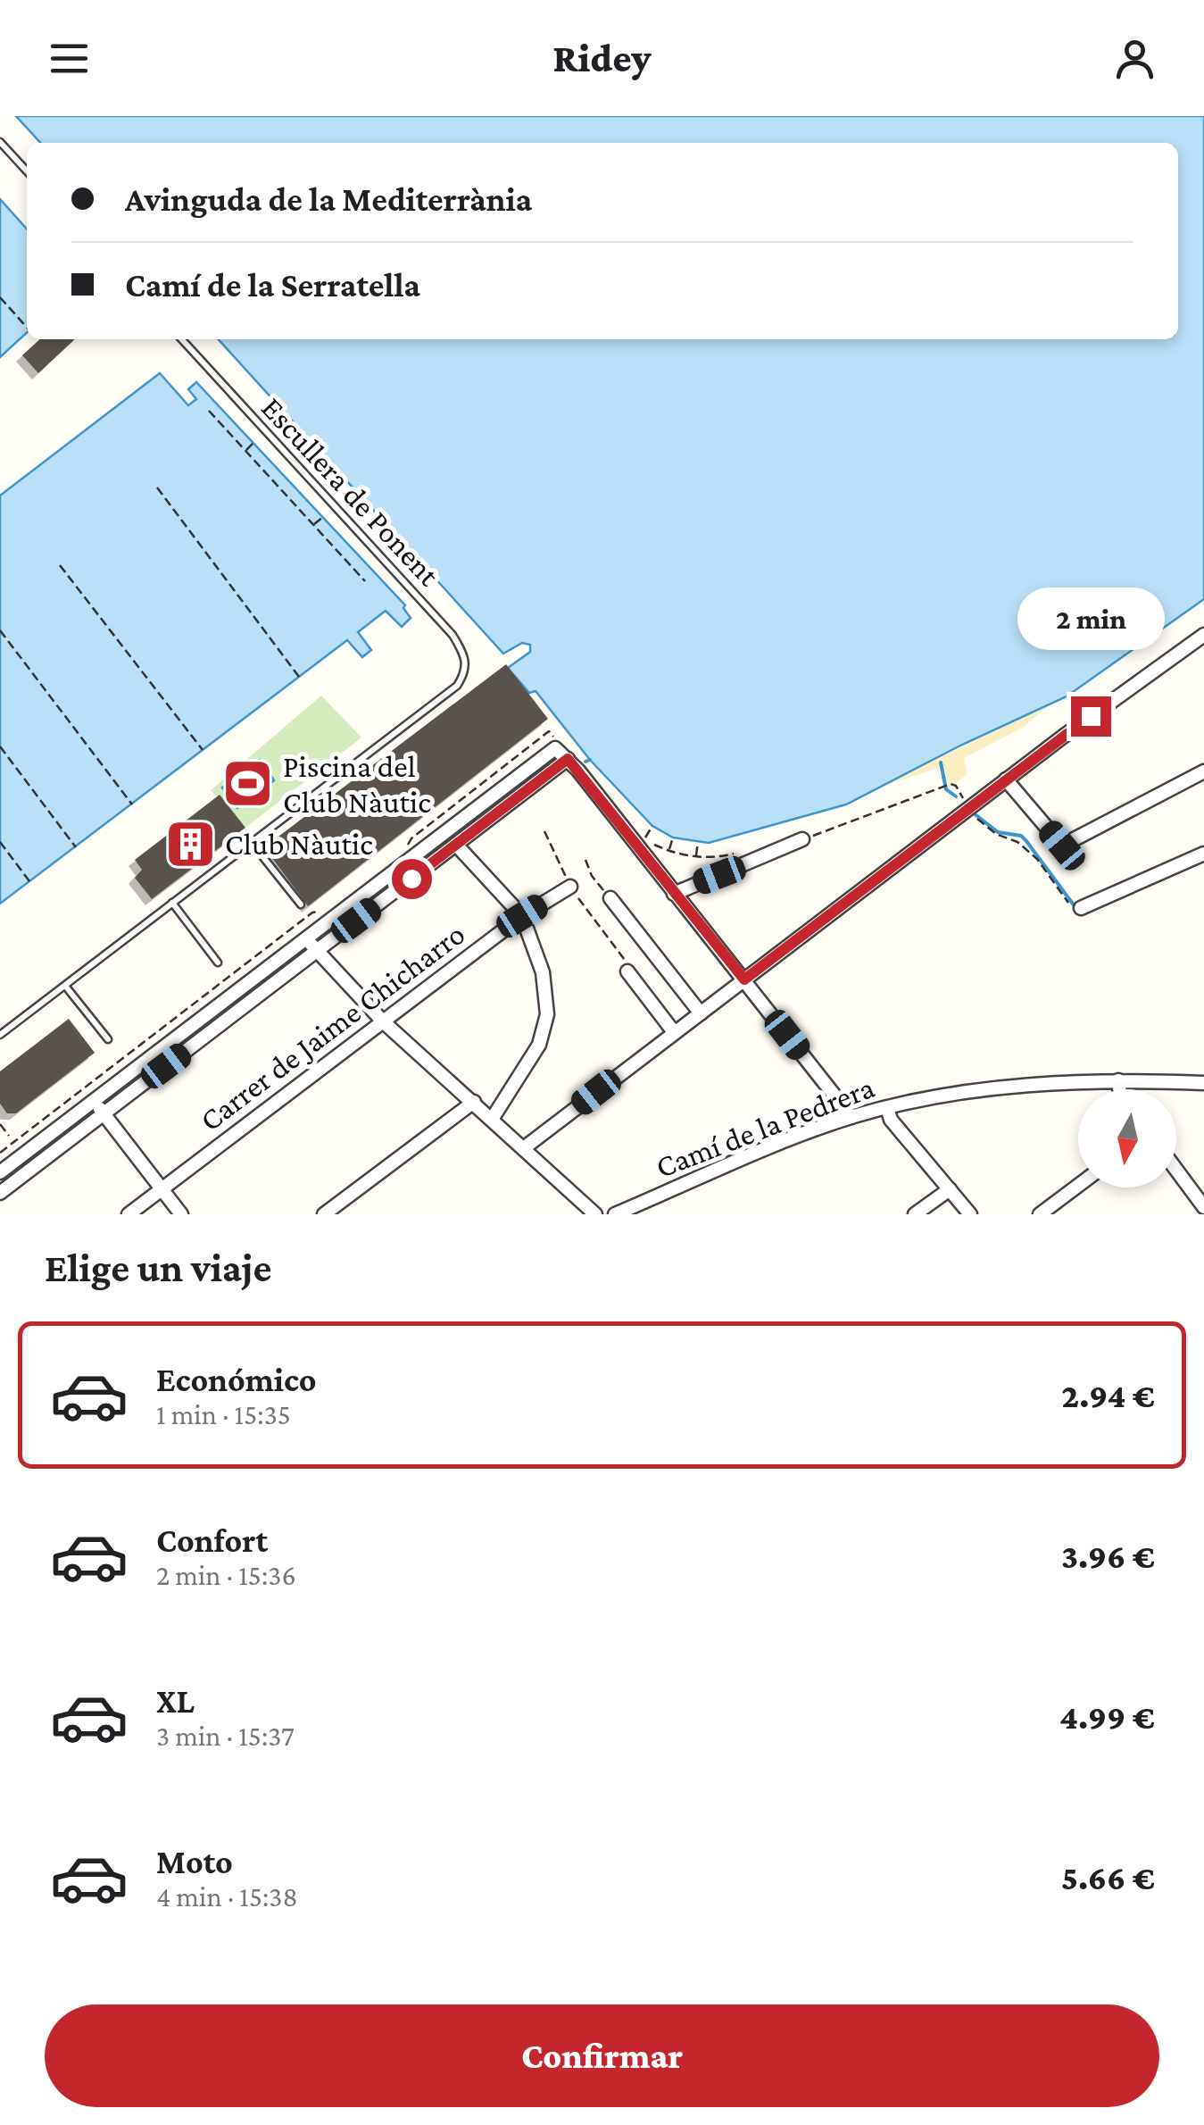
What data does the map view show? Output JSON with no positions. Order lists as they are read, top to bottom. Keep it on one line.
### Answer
{"streets":{"street":["Carrer de Jaime Chicharro","Camí de la Pedrera"],"lane":["Escullera de Ponent"]},"places":{"sports":["Piscina del Club Nàutic"],"building":["Club Nàutic"]},"north":"bottom","page":{"header":"Ridey","banner":["Avinguda de la Mediterrània","Camí de la Serratella"],"bubble":"2 min","heading":"Elige un viaje","list":[{"name":"Económico","note":"1 min · 15:35","value":"2.94 €"},{"name":"Confort","note":"2 min · 15:36","value":"3.96 €"},{"name":"XL","note":"3 min · 15:37","value":"4.99 €"},{"name":"Moto","note":"4 min · 15:38","value":"5.66 €"}],"buttons":"Confirmar"}}
